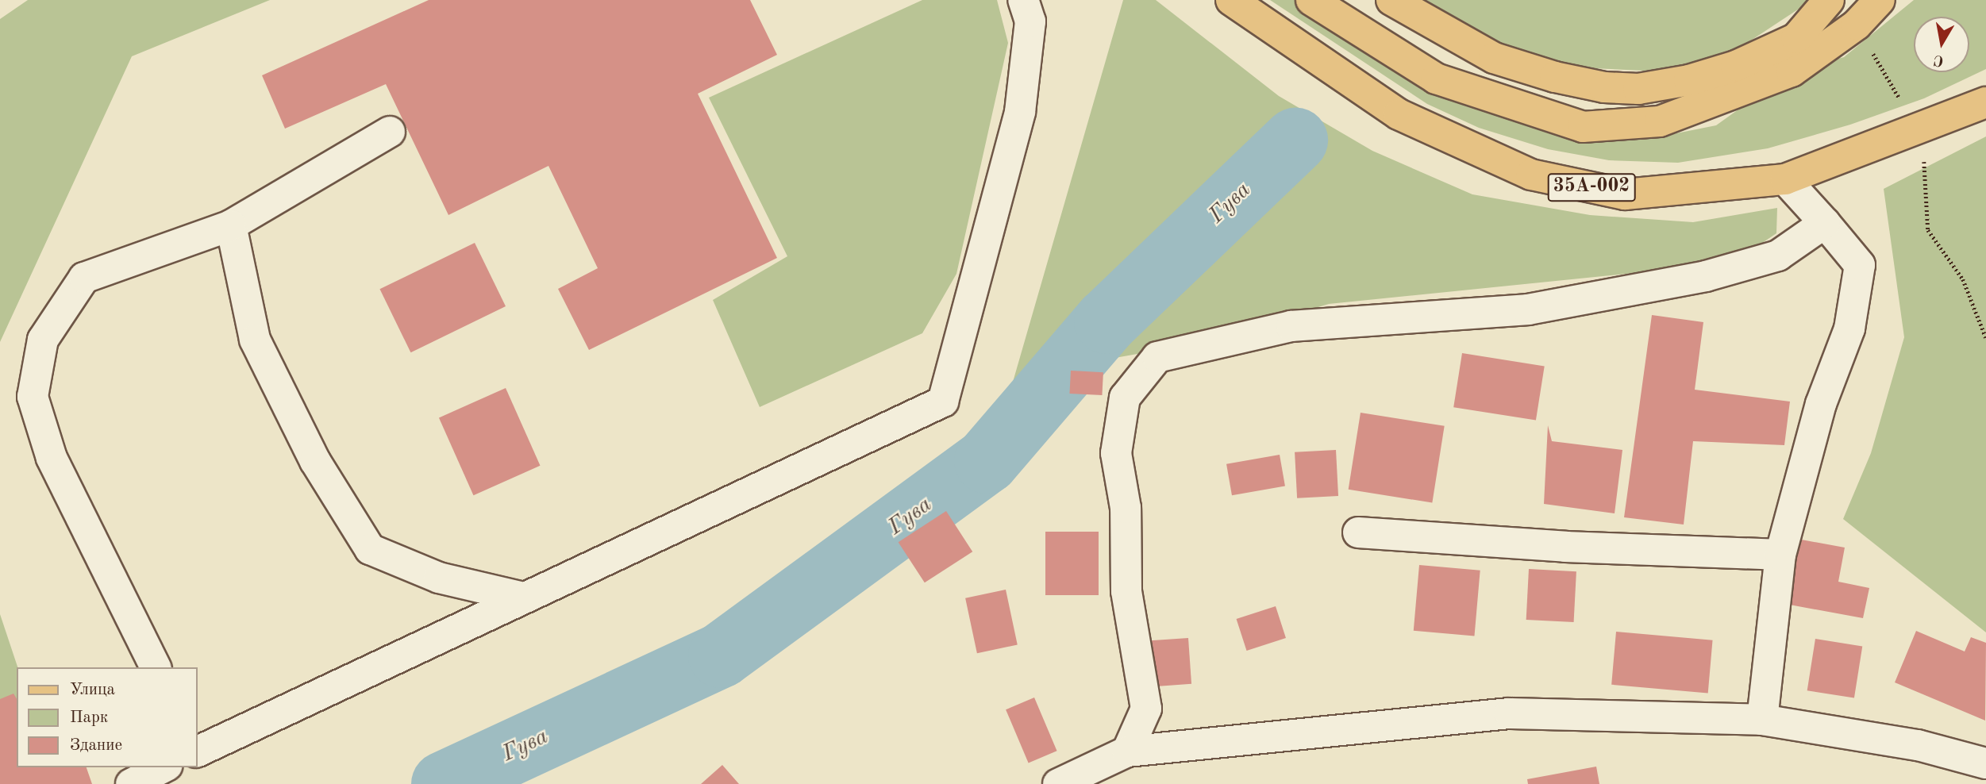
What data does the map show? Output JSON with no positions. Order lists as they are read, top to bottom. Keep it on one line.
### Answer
{"streets":{"main road":["35А-002"]},"water":["Гува"],"legend":["Улица","Парк","Здание"],"north":"bottom"}
